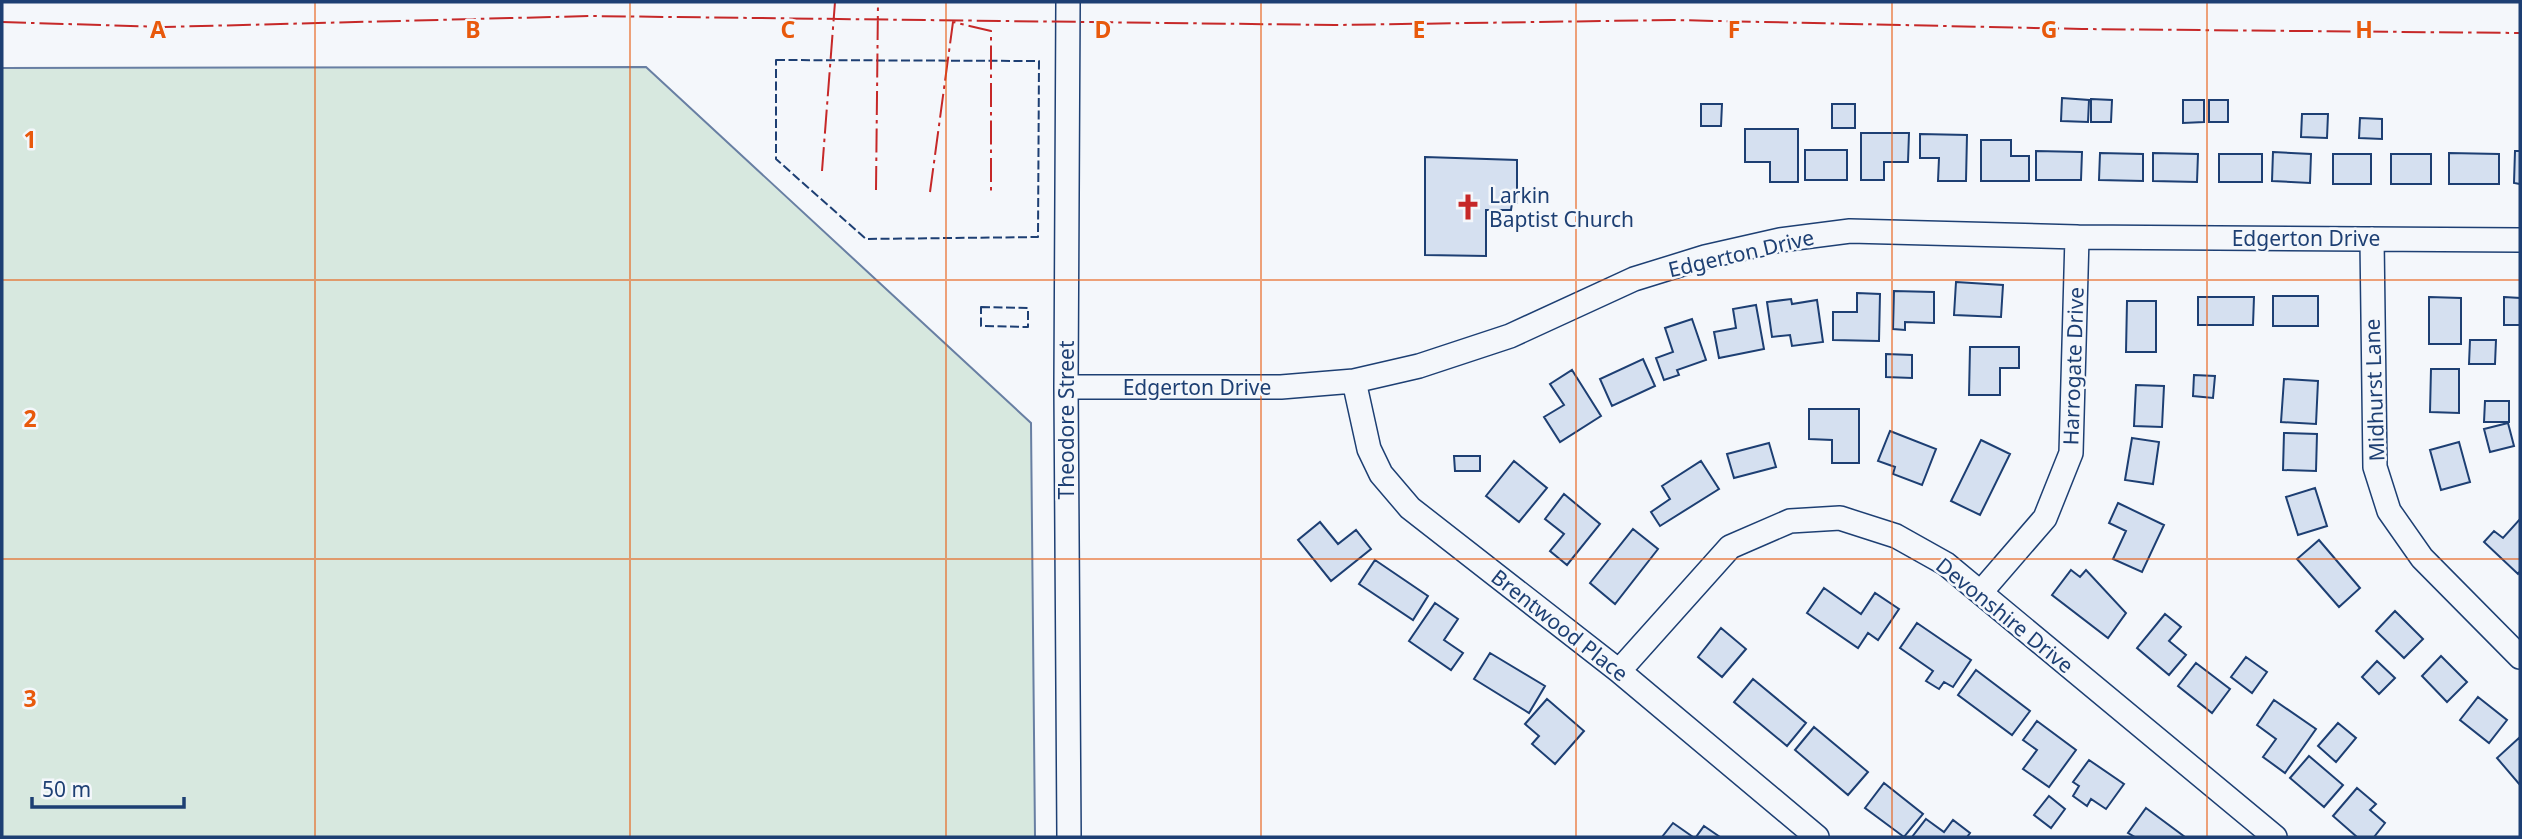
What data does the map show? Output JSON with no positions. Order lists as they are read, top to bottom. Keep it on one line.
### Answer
{"streets":{"street":["Edgerton Drive","Harrogate Drive","Midhurst Lane","Theodore Street","Devonshire Drive","Brentwood Place"]},"crossings":[["Edgerton Drive","Harrogate Drive"],["Edgerton Drive","Midhurst Lane"],["Edgerton Drive","Theodore Street"],["Edgerton Drive","Brentwood Place"],["Harrogate Drive","Devonshire Drive"],["Devonshire Drive","Brentwood Place"]],"places":{"church":["Larkin Baptist Church"]},"scale_bar":"50 m","grid":{"columns":["A","B","C","D","E","F","G","H"],"rows":["1","2","3"]}}
